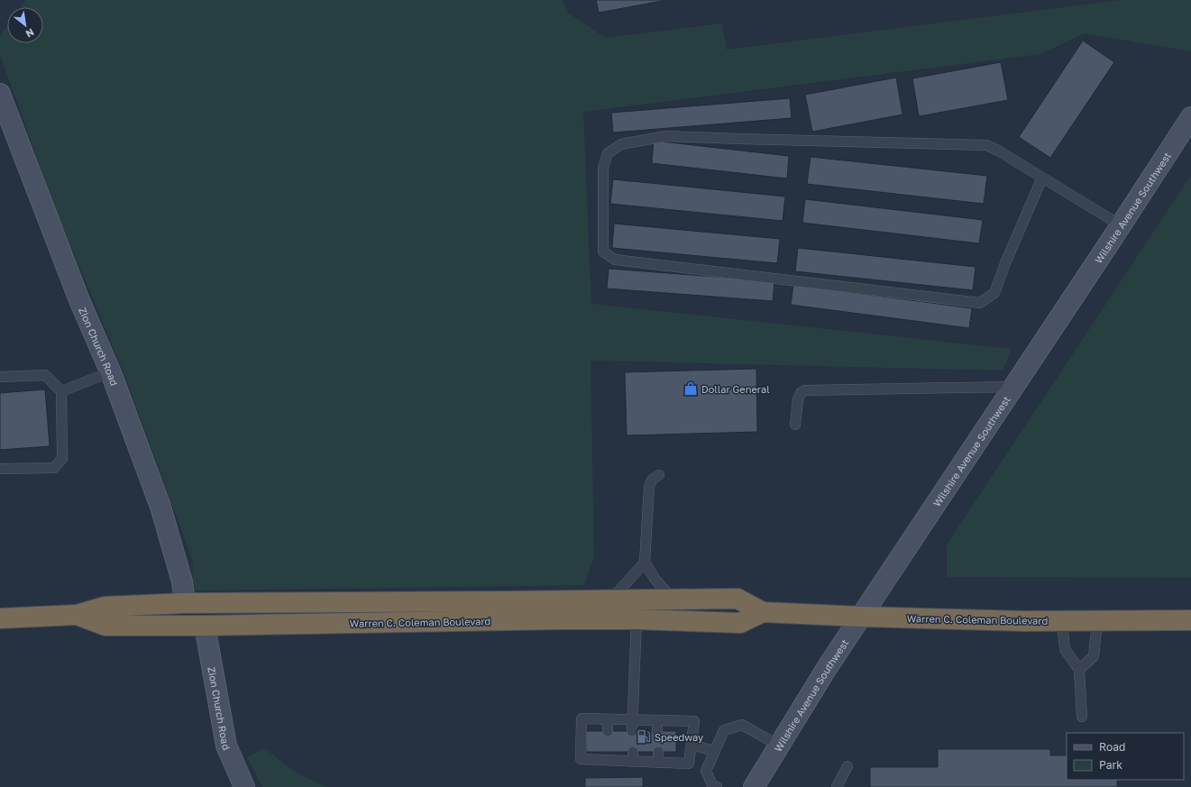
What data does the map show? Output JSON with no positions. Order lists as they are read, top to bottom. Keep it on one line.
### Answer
{"streets":{"highway":["Warren C. Coleman Boulevard"],"street":["Wilshire Avenue Southwest","Zion Church Road"]},"crossings":[["Wilshire Avenue Southwest","Warren C. Coleman Boulevard"],["Zion Church Road","Warren C. Coleman Boulevard"]],"places":{"shop":["Dollar General"],"fuel station":["Speedway"]},"legend":["Road","Park"],"north":"bottom right"}
